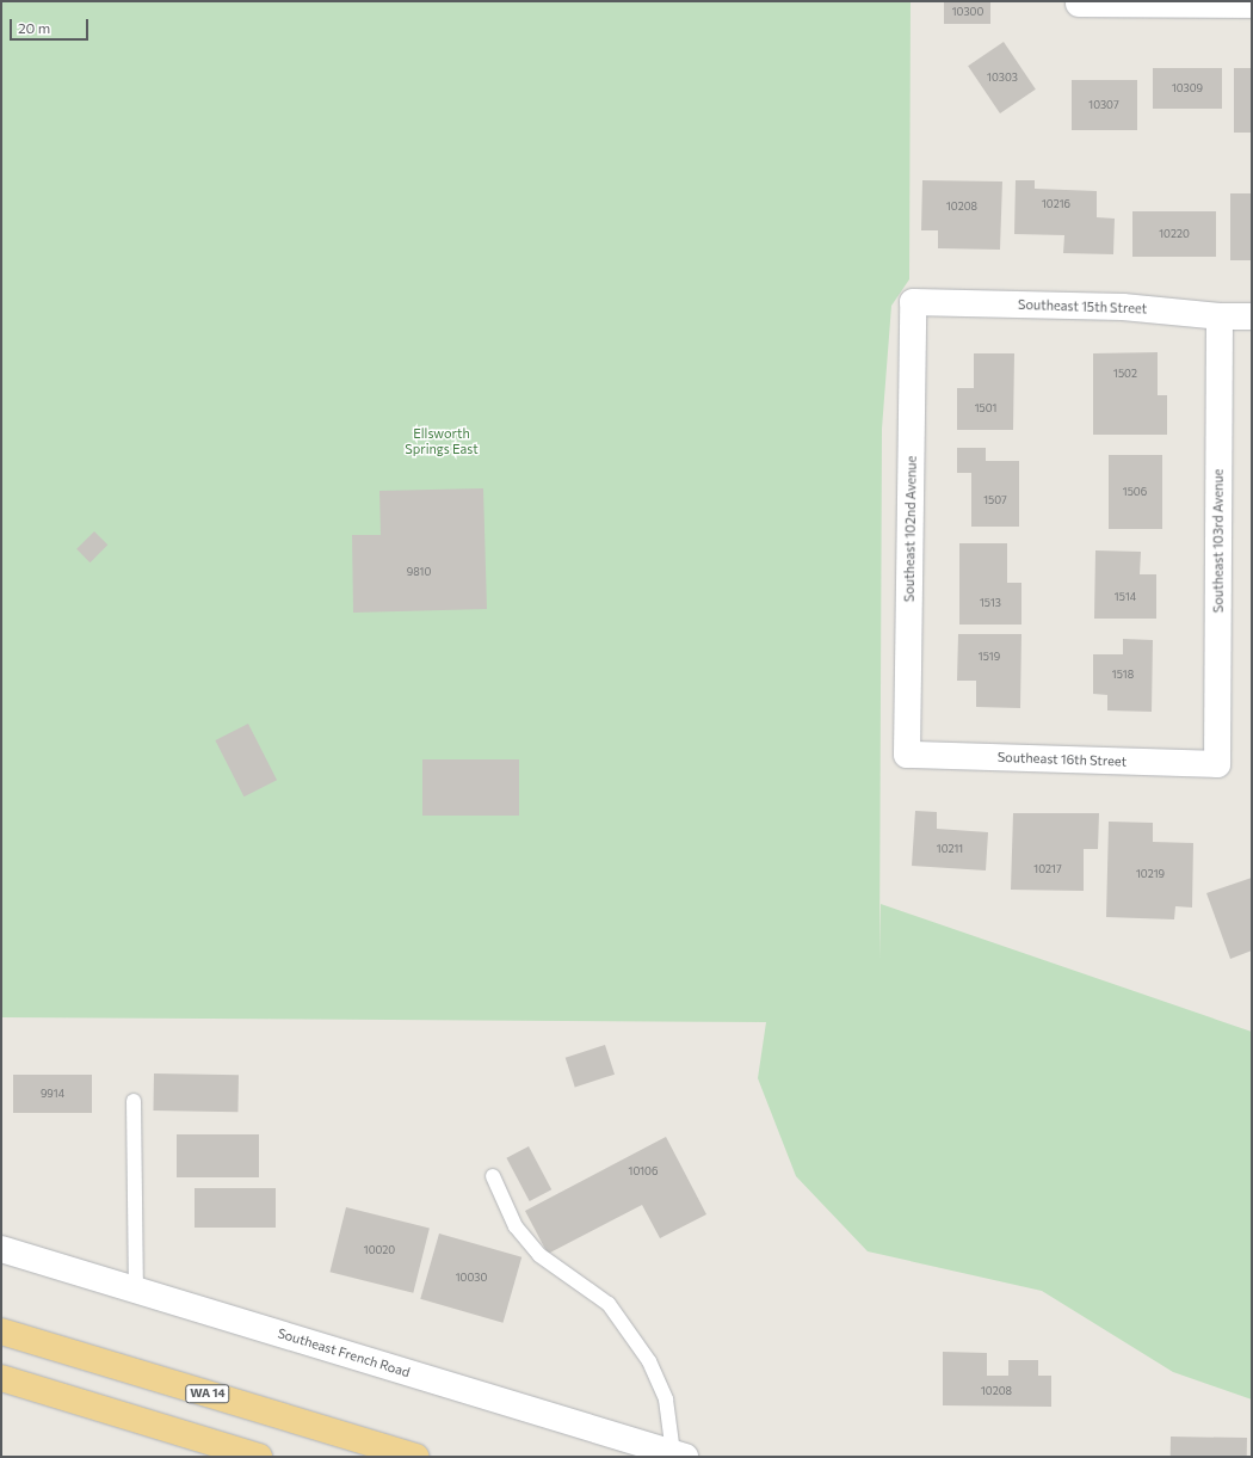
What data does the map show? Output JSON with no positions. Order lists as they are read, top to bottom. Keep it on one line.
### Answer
{"streets":{"highway":["WA 14"],"street":["Southeast 15th Street","Southeast 102nd Avenue","Southeast 103rd Avenue","Southeast 16th Street","Southeast French Road"]},"crossings":[["Southeast 15th Street","Southeast 102nd Avenue"],["Southeast 15th Street","Southeast 103rd Avenue"],["Southeast 102nd Avenue","Southeast 16th Street"],["Southeast 103rd Avenue","Southeast 16th Street"]],"parks":["Ellsworth Springs East"],"house_numbers":["10300","10303","10309","10307","10216","10208","10220","1502","1501","1506","1507","9810","1514","1513","1519","1518","10211","10217","10219","9914","10106","10020","10030","10208"],"scale_bar":"20 m"}
